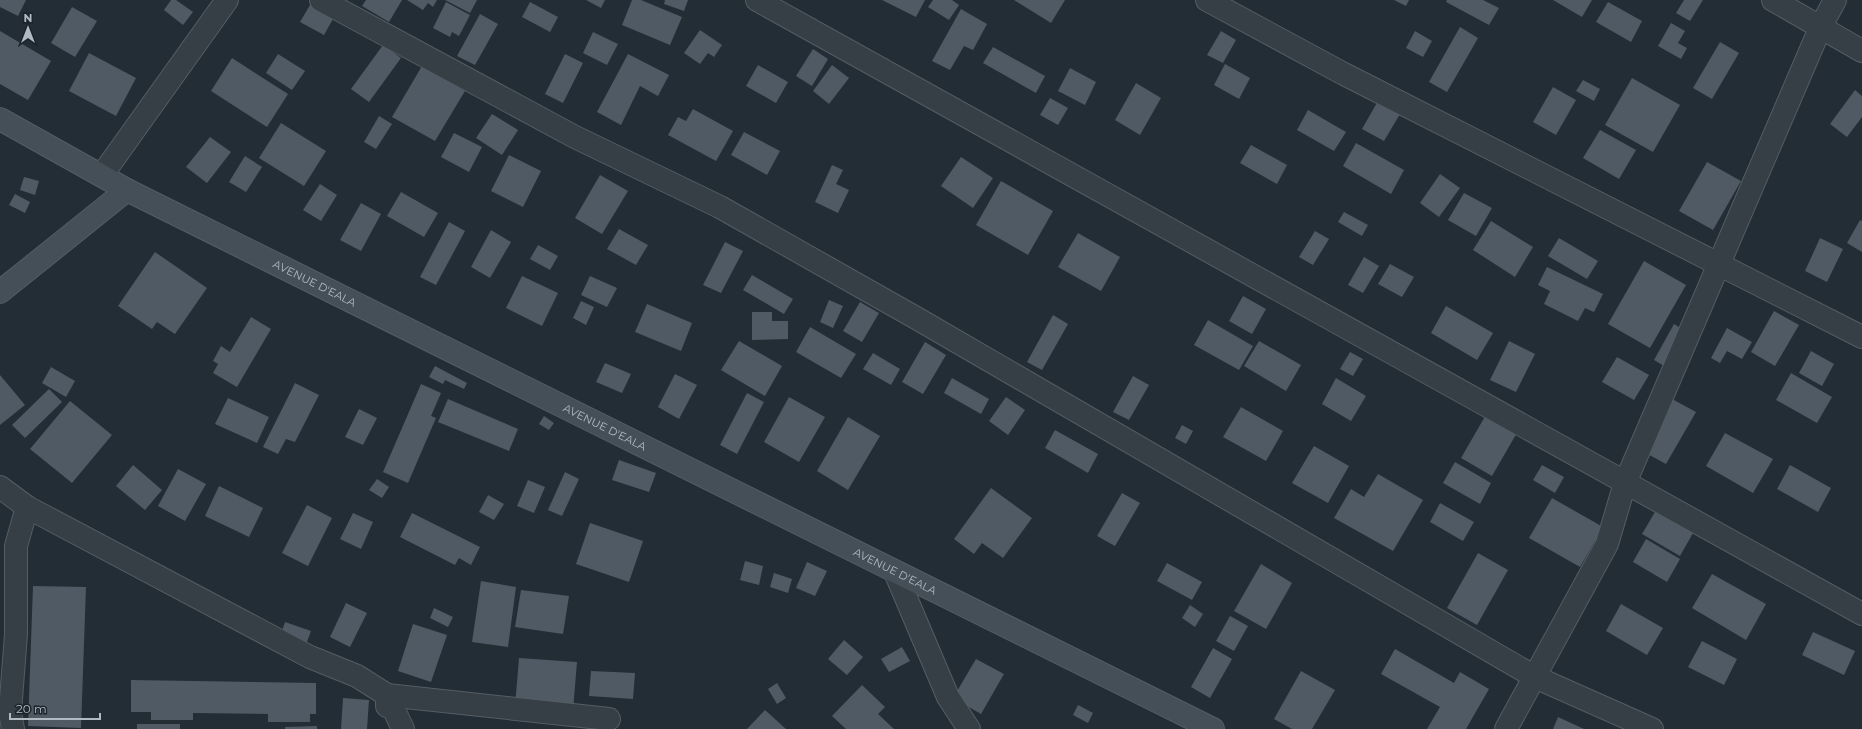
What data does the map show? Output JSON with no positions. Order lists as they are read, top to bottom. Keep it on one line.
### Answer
{"streets":{"street":["AVENUE D'EALA"]},"scale_bar":"20 m","north":"top"}
